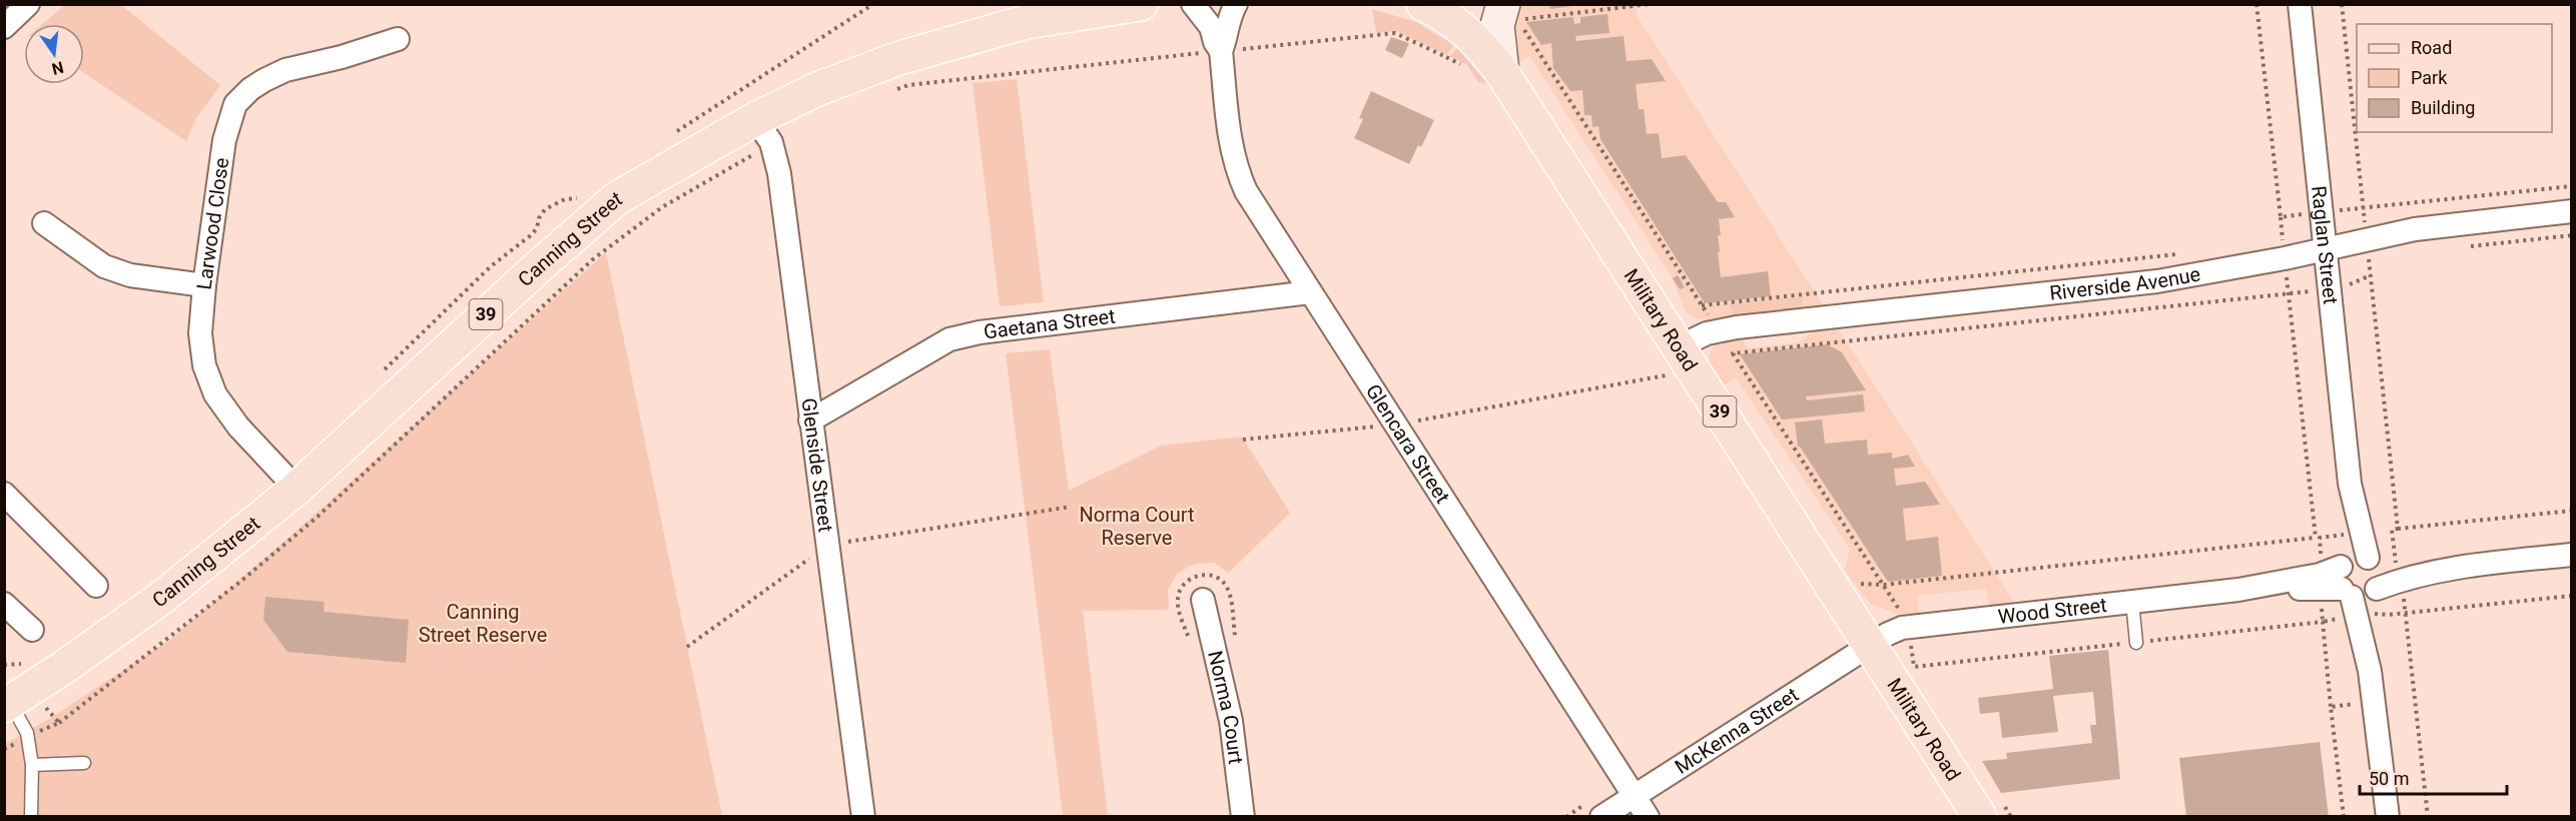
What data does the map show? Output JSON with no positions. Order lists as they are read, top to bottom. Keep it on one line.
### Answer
{"streets":{"main road":["Canning Street","39","Military Road"],"street":["Larwood Close","Raglan Street","Riverside Avenue","Gaetana Street","Glencara Street","Glenside Street","Wood Street","Norma Court","McKenna Street"]},"crossings":[["Larwood Close","Canning Street"],["Canning Street","Glenside Street"],["Raglan Street","Riverside Avenue"],["Raglan Street","Wood Street"],["Riverside Avenue","Military Road"],["Military Road","Wood Street"],["Military Road","McKenna Street"],["Gaetana Street","Glencara Street"],["Gaetana Street","Glenside Street"],["Glencara Street","McKenna Street"],["Wood Street","McKenna Street"]],"parks":["Norma Court Reserve","Canning Street Reserve"],"legend":["Road","Park","Building"],"scale_bar":"50 m","north":"bottom"}
